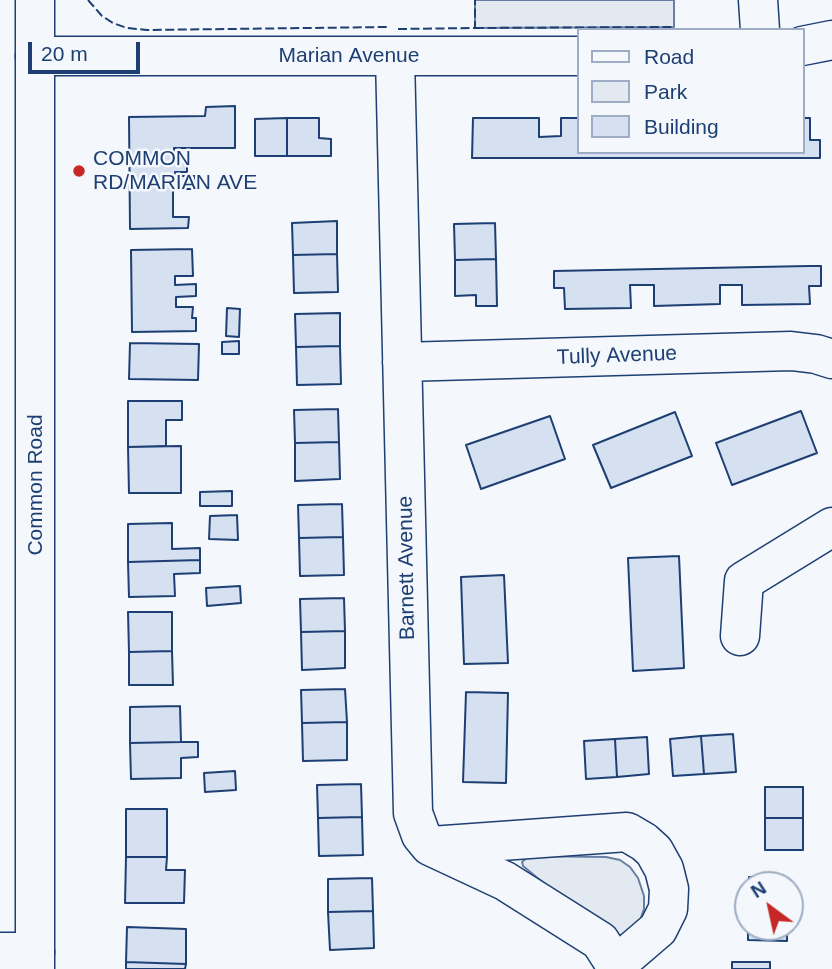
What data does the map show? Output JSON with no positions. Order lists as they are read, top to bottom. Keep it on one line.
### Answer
{"streets":{"street":["Marian Avenue","Tully Avenue","Common Road","Barnett Avenue"]},"crossings":[["Marian Avenue","Common Road"],["Marian Avenue","Barnett Avenue"],["Tully Avenue","Barnett Avenue"]],"places":["COMMON RD/MARIAN AVE"],"legend":["Road","Park","Building"],"scale_bar":"20 m","north":"top left"}
